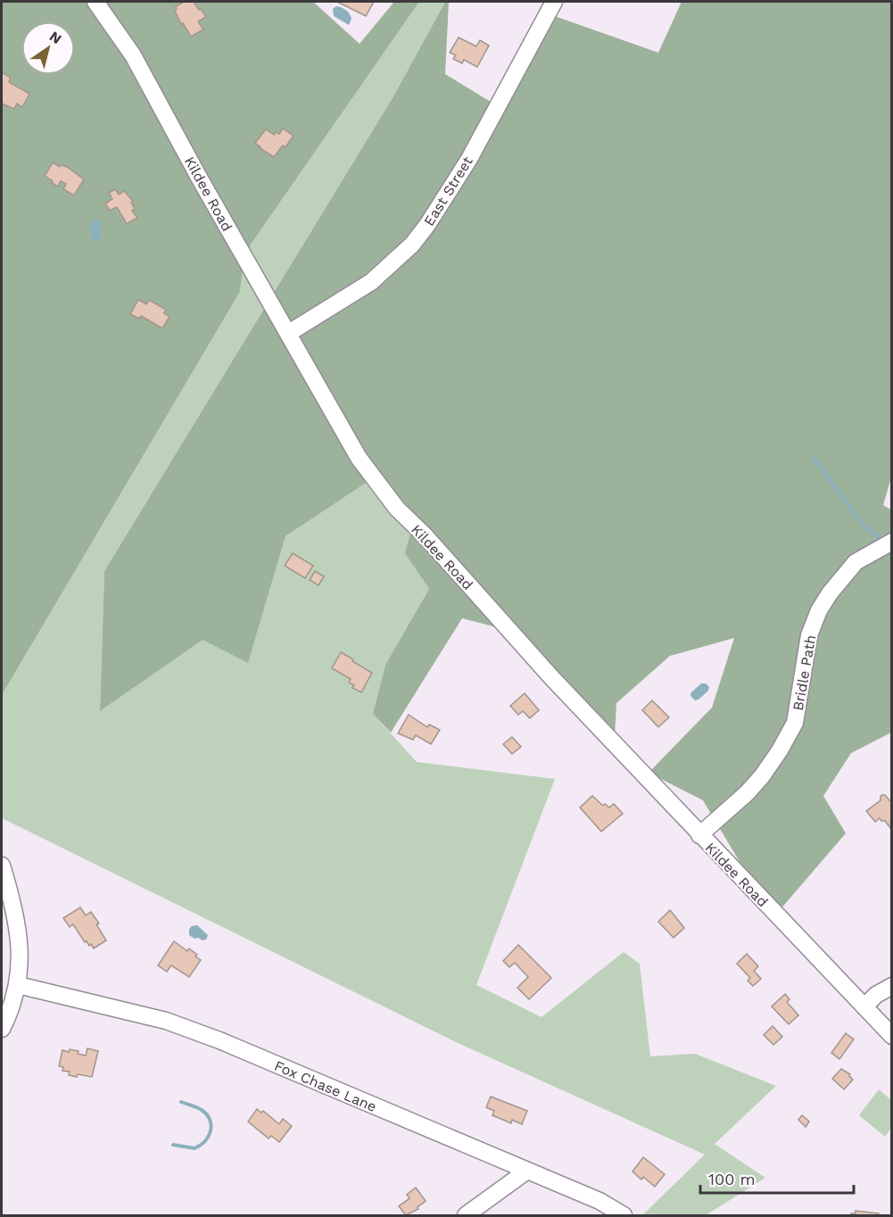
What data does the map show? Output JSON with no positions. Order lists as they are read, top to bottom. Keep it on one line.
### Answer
{"streets":{"street":["East Street","Kildee Road","Bridle Path","Fox Chase Lane"]},"crossings":[["East Street","Kildee Road"],["Kildee Road","Bridle Path"]],"scale_bar":"100 m","north":"top right"}
